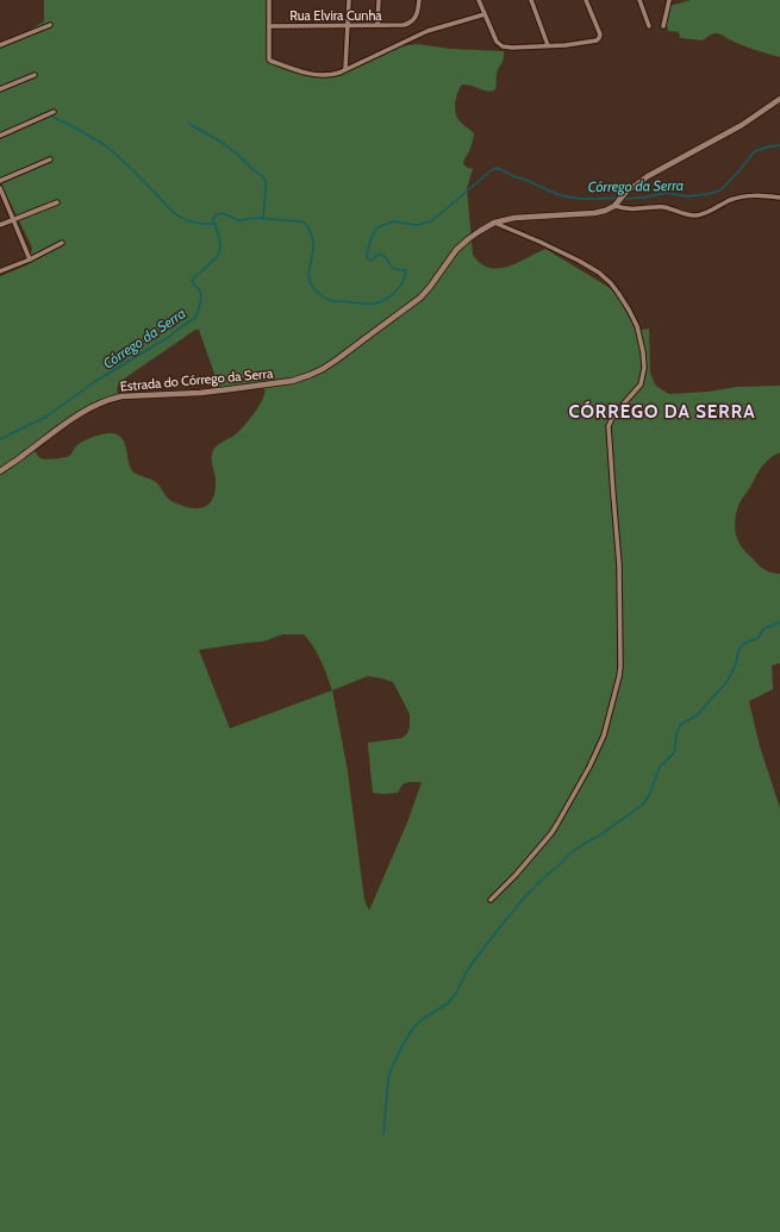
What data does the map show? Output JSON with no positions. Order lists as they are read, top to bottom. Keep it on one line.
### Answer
{"streets":{"street":["Rua Elvira Cunha","Estrada do Córrego da Serra"]},"districts":["CÓRREGO DA SERRA"],"water":["Córrego da Serra"]}
